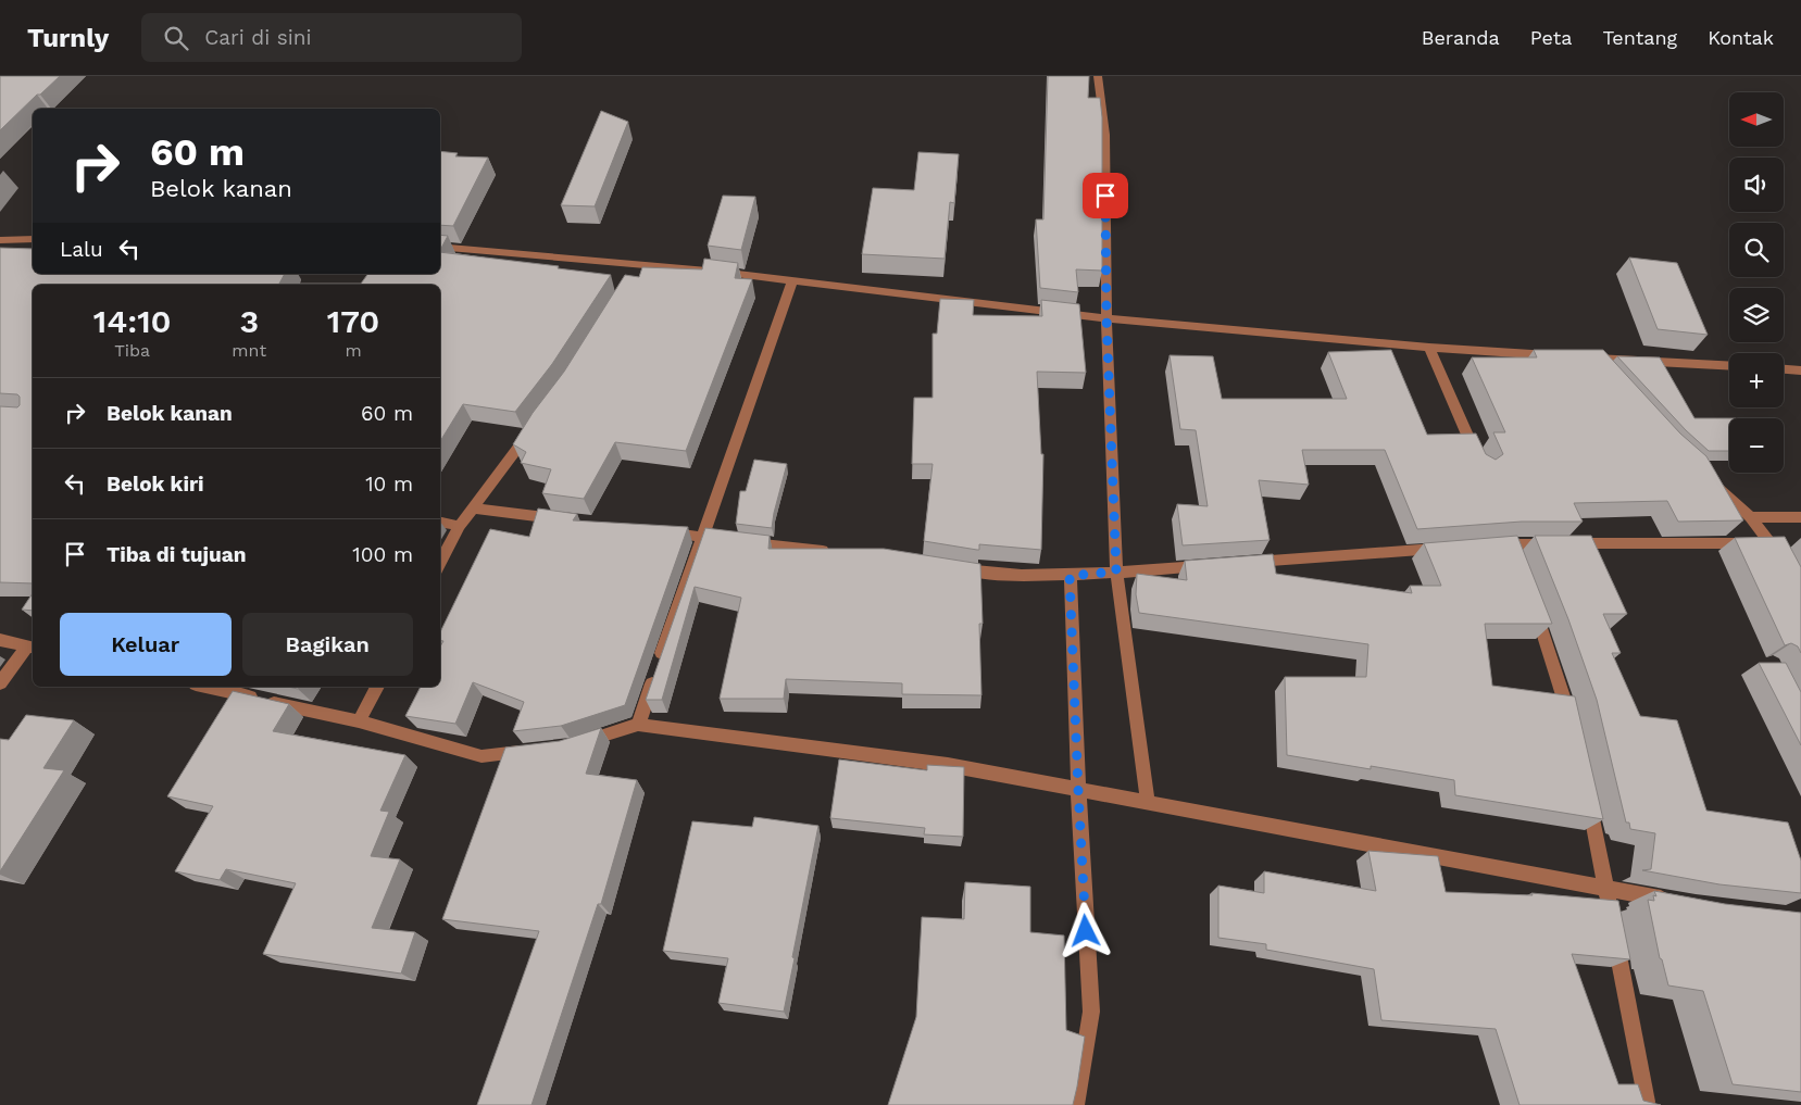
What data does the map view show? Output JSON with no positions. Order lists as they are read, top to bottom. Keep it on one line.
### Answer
{"north":"left","page":{"header":"Turnly","search":"Cari di sini","nav":["Beranda","Peta","Tentang","Kontak"],"map_buttons":["+","−"],"turn":["60 m","Belok kanan"],"then":"Lalu","eta":["14:10","Tiba","3","mnt","170","m"],"list":[{"name":"Belok kanan","value":"60 m"},{"name":"Belok kiri","value":"10 m"},{"name":"Tiba di tujuan","value":"100 m"}],"buttons":["Keluar","Bagikan"]}}
